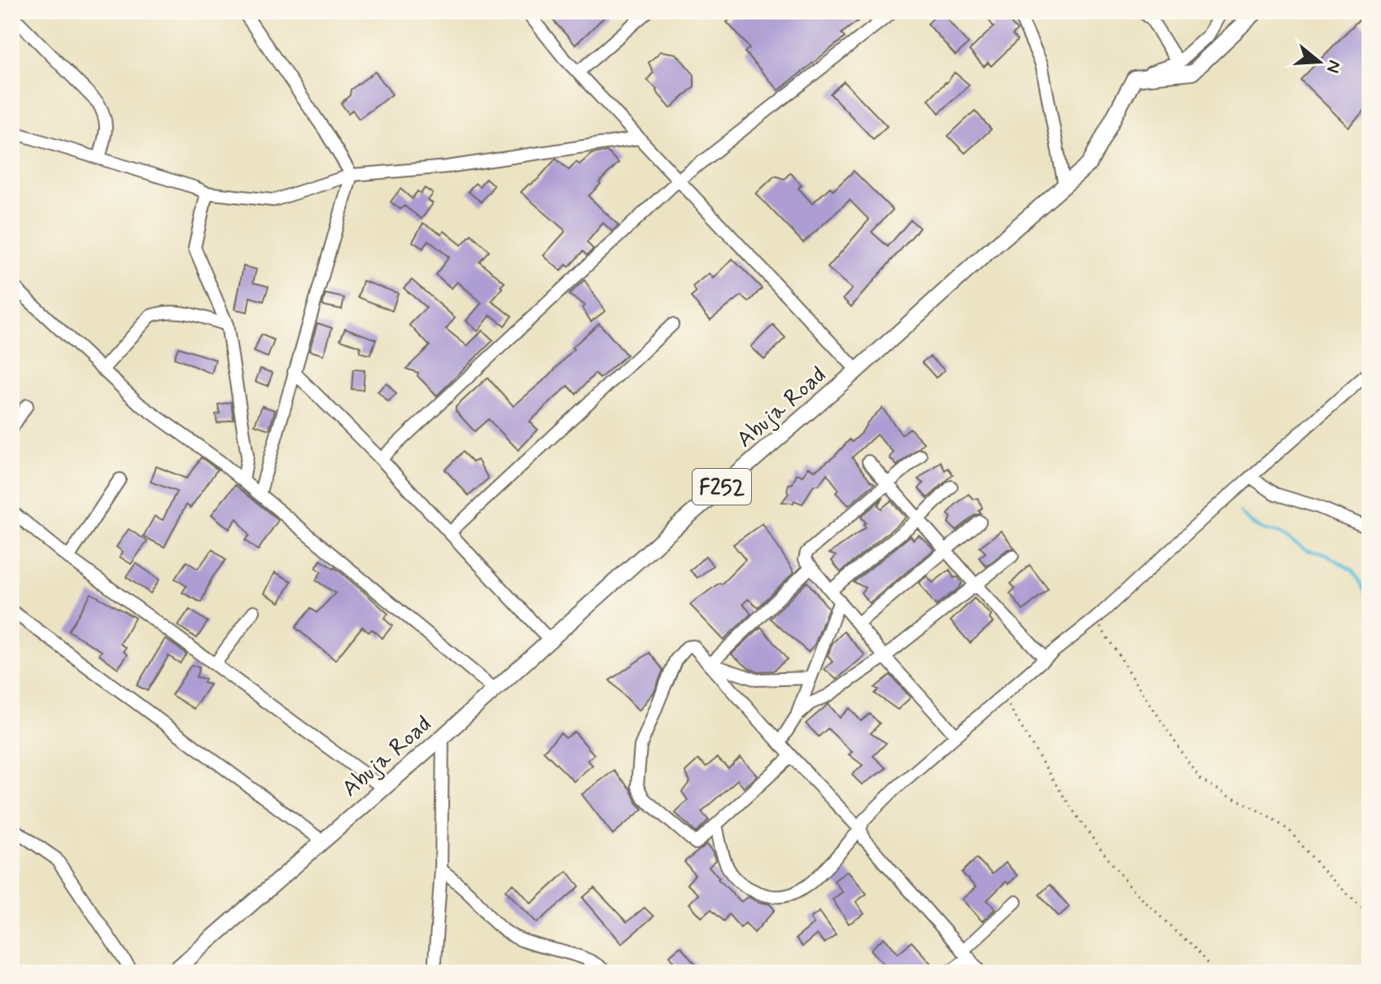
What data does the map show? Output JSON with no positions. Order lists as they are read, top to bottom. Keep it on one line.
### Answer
{"streets":{"main road":["Abuja Road","F252"]},"north":"right"}
